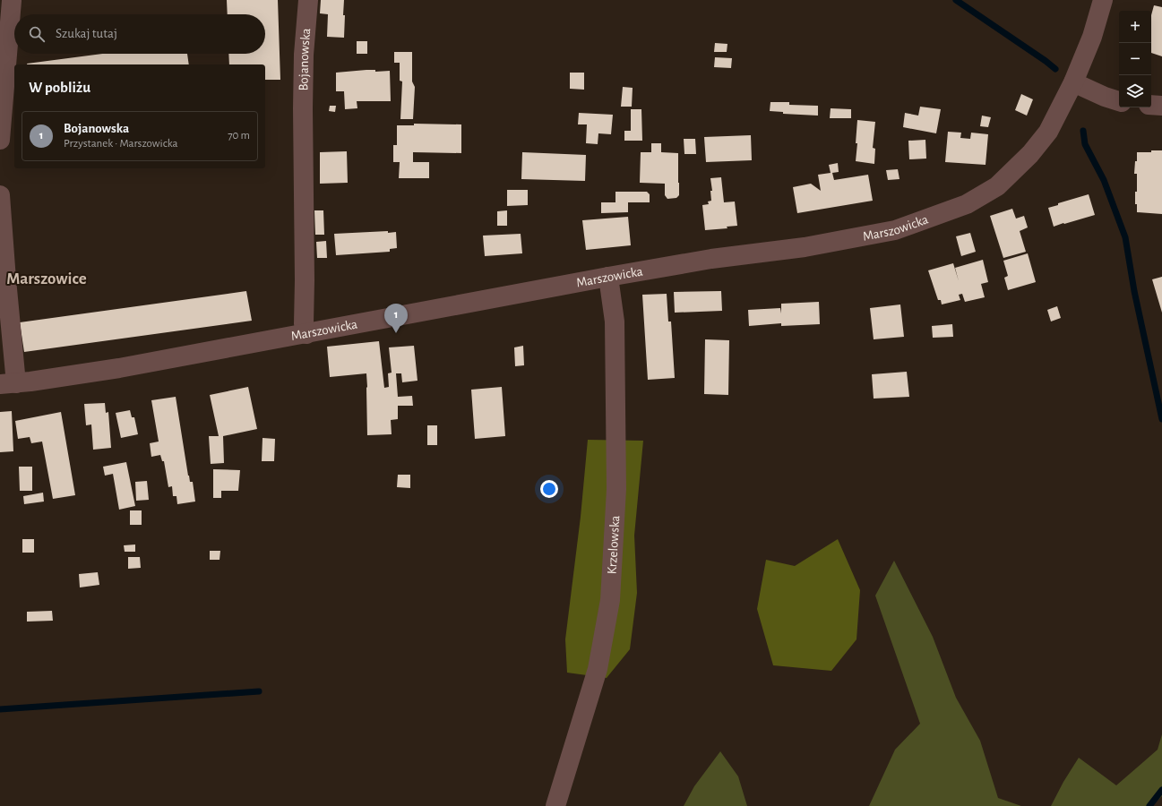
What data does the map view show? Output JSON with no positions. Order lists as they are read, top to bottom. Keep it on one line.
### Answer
{"streets":{"street":["Bojanowska","Marszowicka","Krzelowska"]},"crossings":[["Bojanowska","Marszowicka"],["Marszowicka","Krzelowska"]],"districts":["Marszowice"],"page":{"map_buttons":["+","−"],"search":"Szukaj tutaj","heading":"W pobliżu","list":[{"mark":"1","name":"Bojanowska","note":"Przystanek · Marszowicka","value":"70 m"}],"pins":"1"}}
